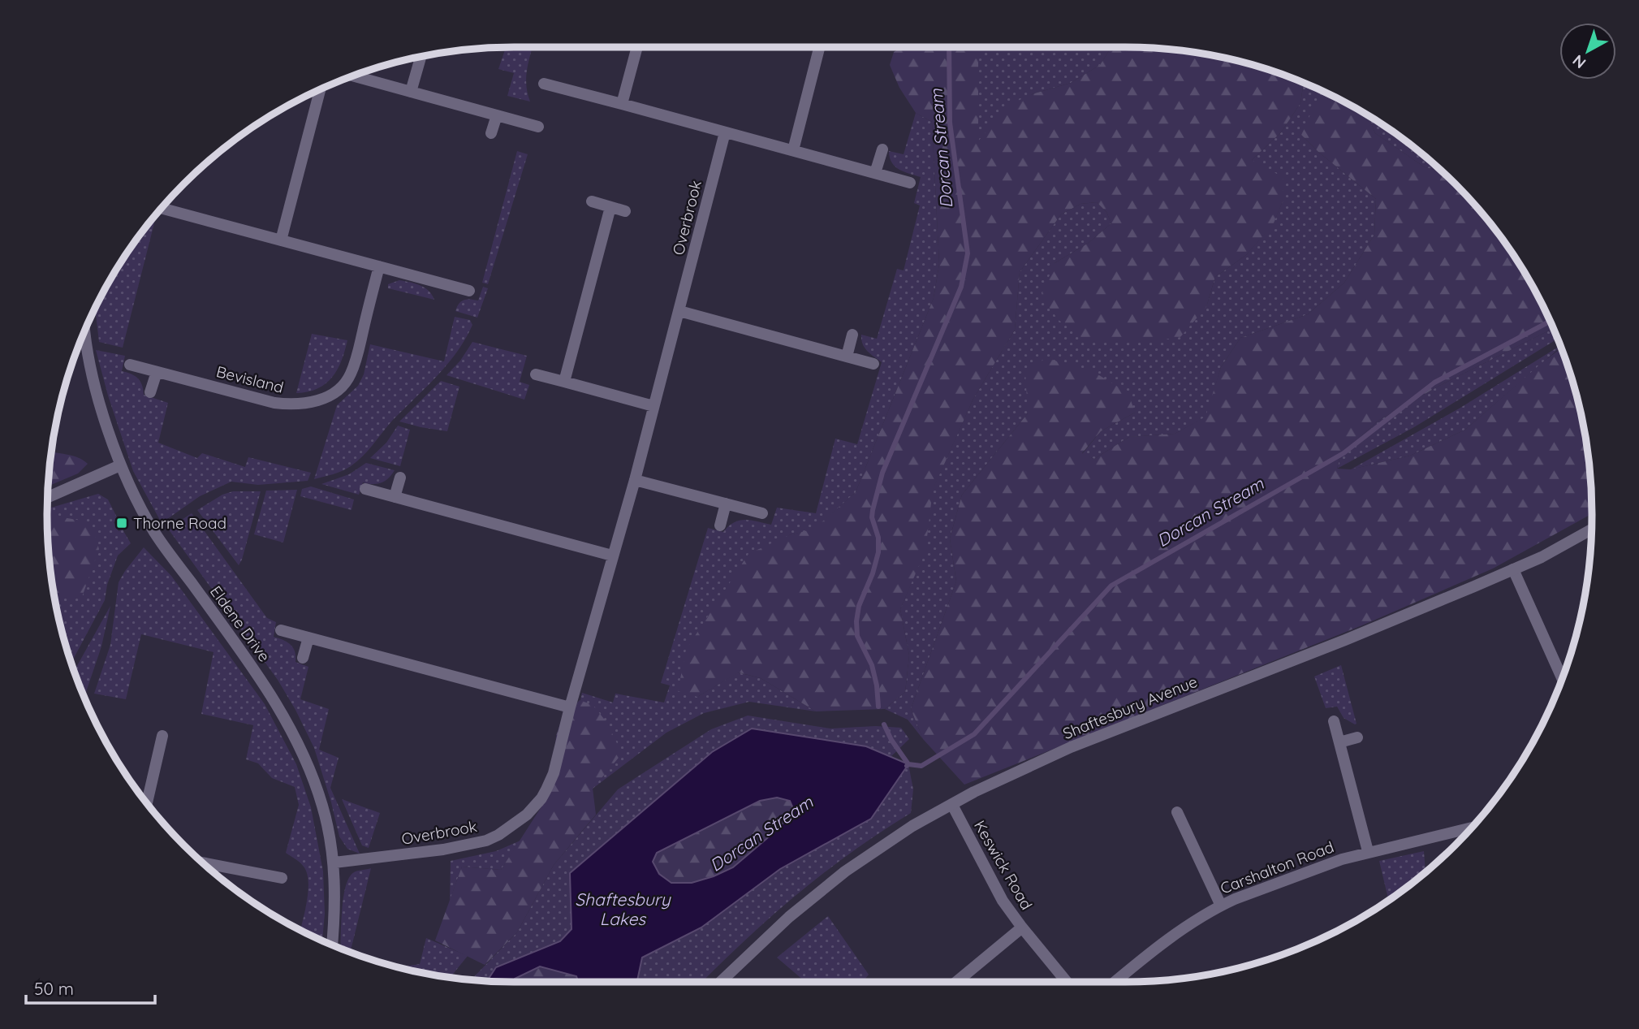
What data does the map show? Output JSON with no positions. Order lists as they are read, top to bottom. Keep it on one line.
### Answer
{"streets":{"street":["Overbrook","Bevisland","Eldene Drive","Shaftesbury Avenue","Keswick Road","Carshalton Road"]},"crossings":[["Overbrook","Eldene Drive"],["Shaftesbury Avenue","Keswick Road"]],"water":["Dorcan Stream","Shaftesbury Lakes"],"places":{"transit":["Thorne Road"]},"scale_bar":"50 m","north":"bottom left"}
